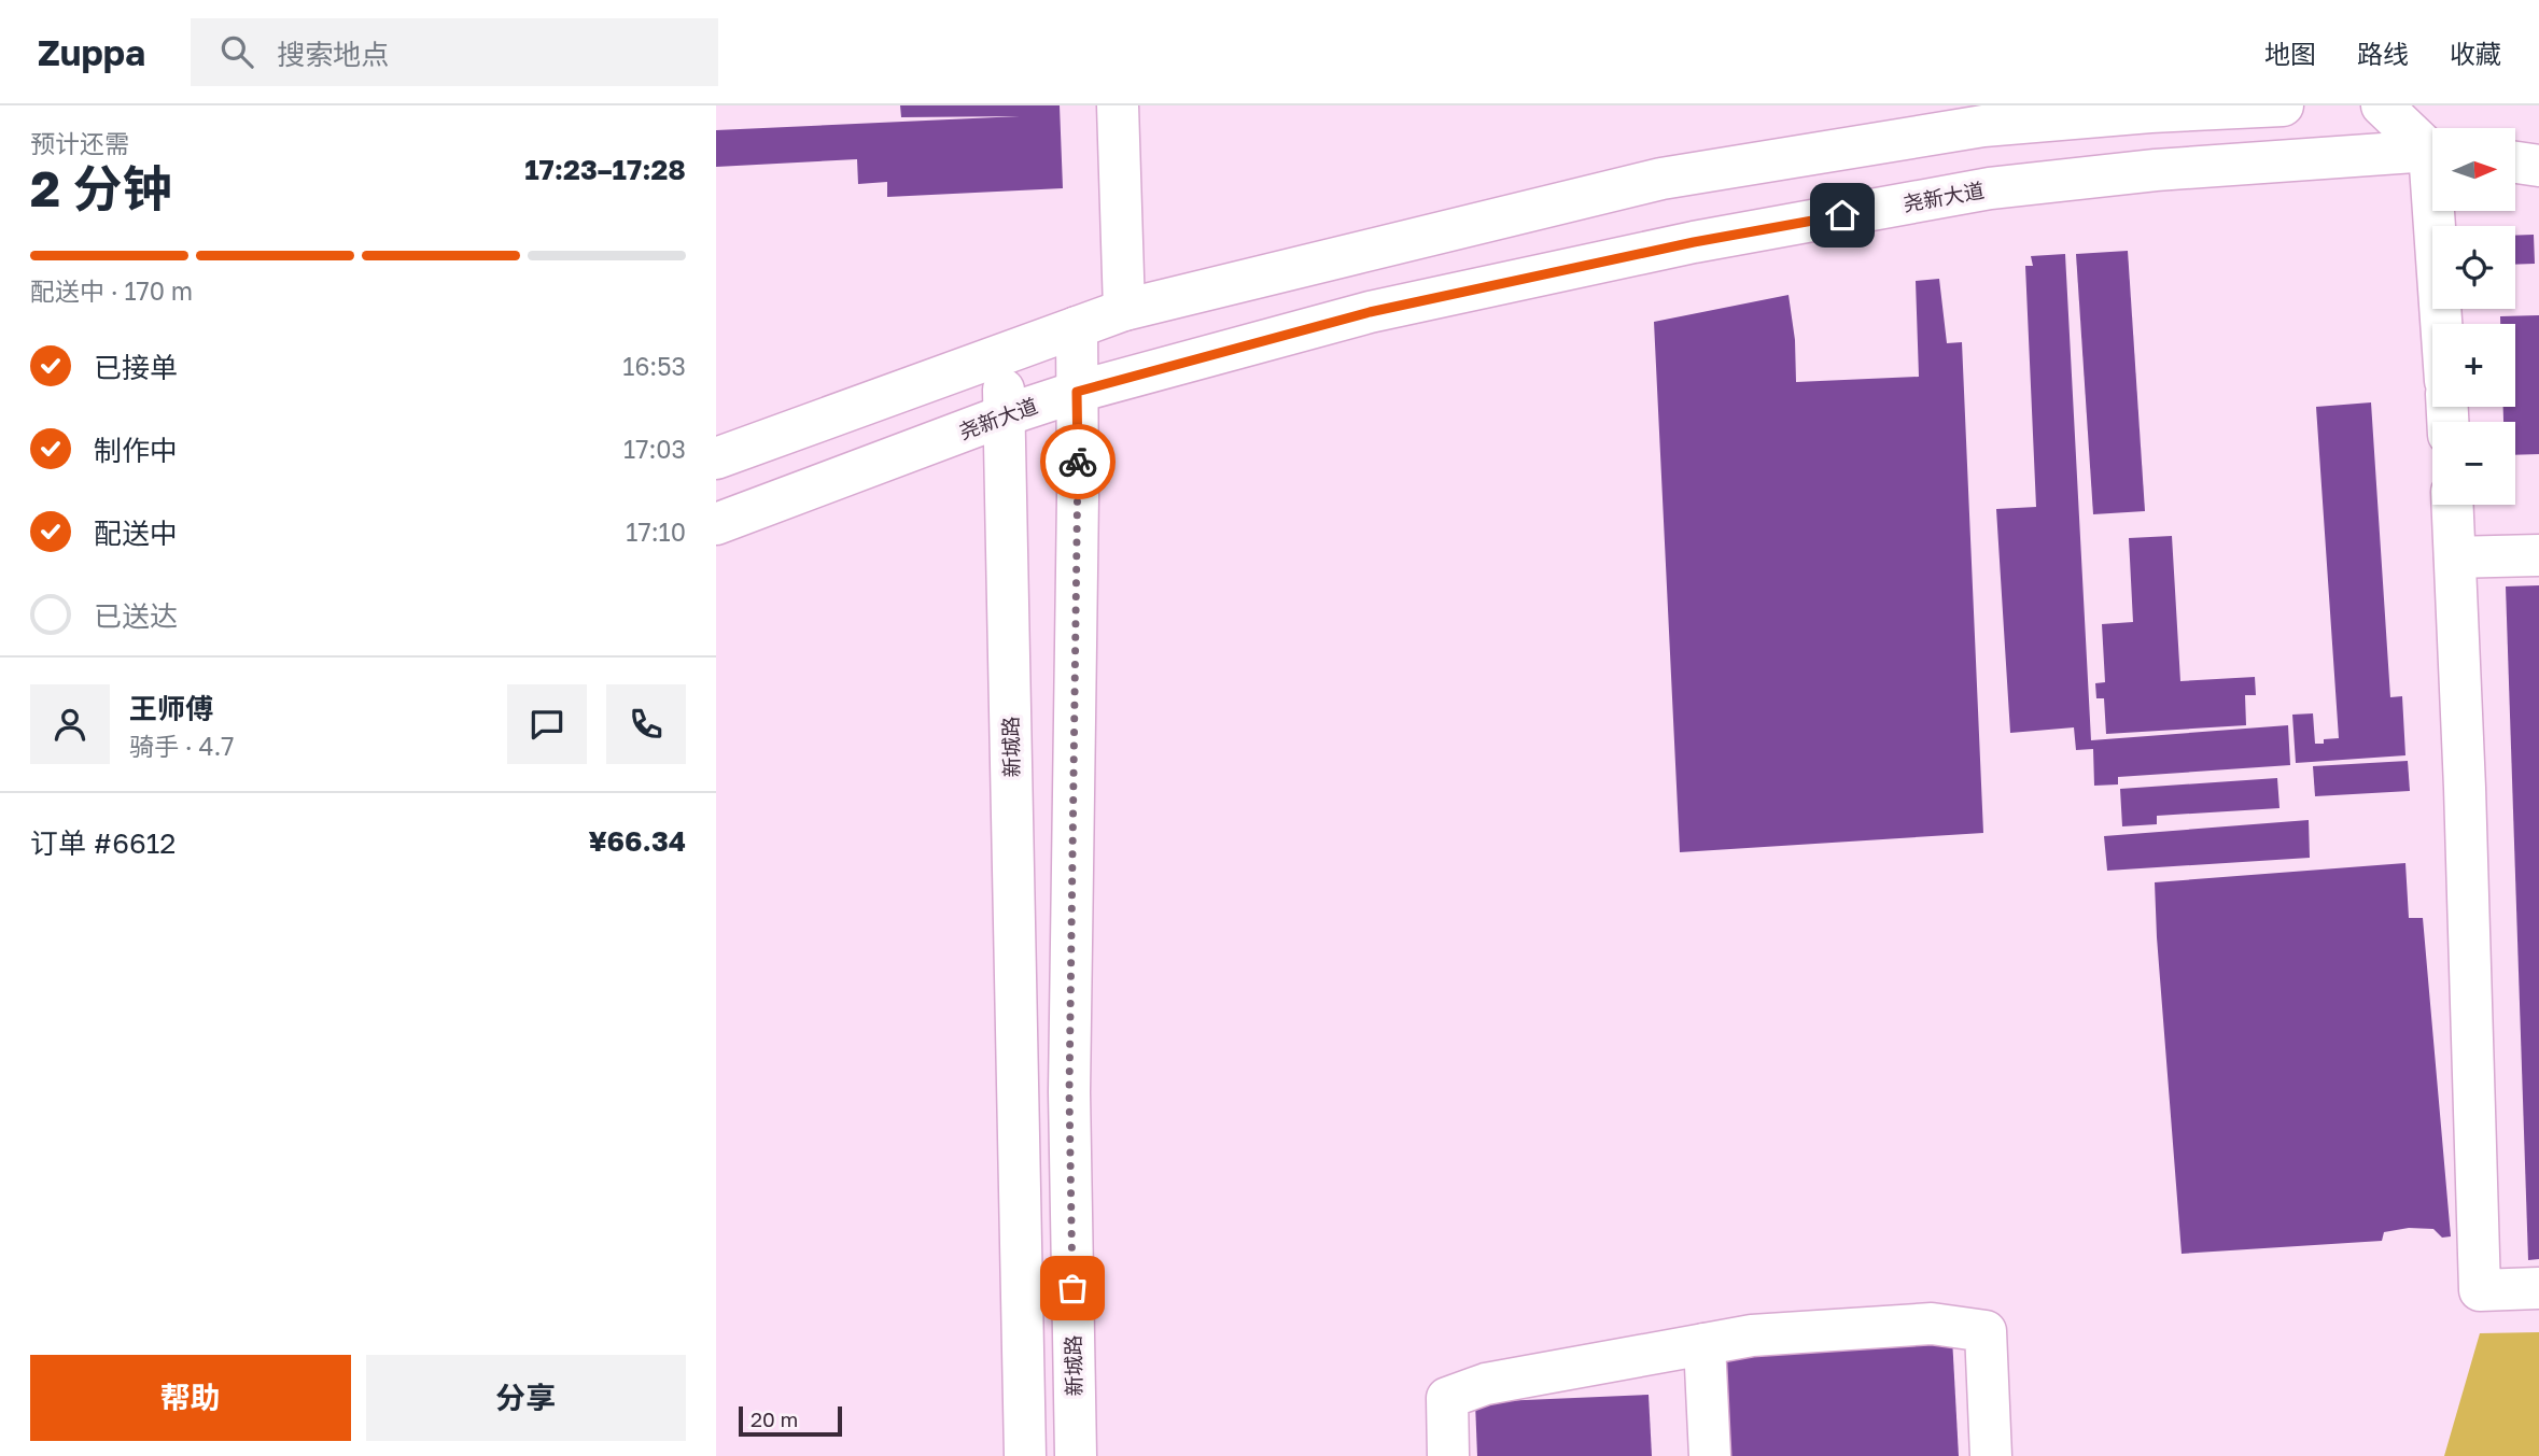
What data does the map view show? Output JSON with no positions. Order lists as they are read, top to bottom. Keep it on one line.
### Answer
{"streets":{"main road":["尧新大道","新城路"]},"crossings":[["尧新大道","新城路"]],"scale_bar":"20 m","north":"right","page":{"header":"Zuppa","search":"搜索地点","nav":["地图","路线","收藏"],"heading":["2 分钟","预计还需","17:23–17:28"],"panel":["王师傅","骑手 · 4.7","订单 #6612","¥66.34"],"map_buttons":["+","−"],"bar":"配送中 · 170 m","list":[["已接单","16:53"],["制作中","17:03"],["配送中","17:10"],"已送达"],"buttons":["帮助","分享"],"scale":"20 m"}}
